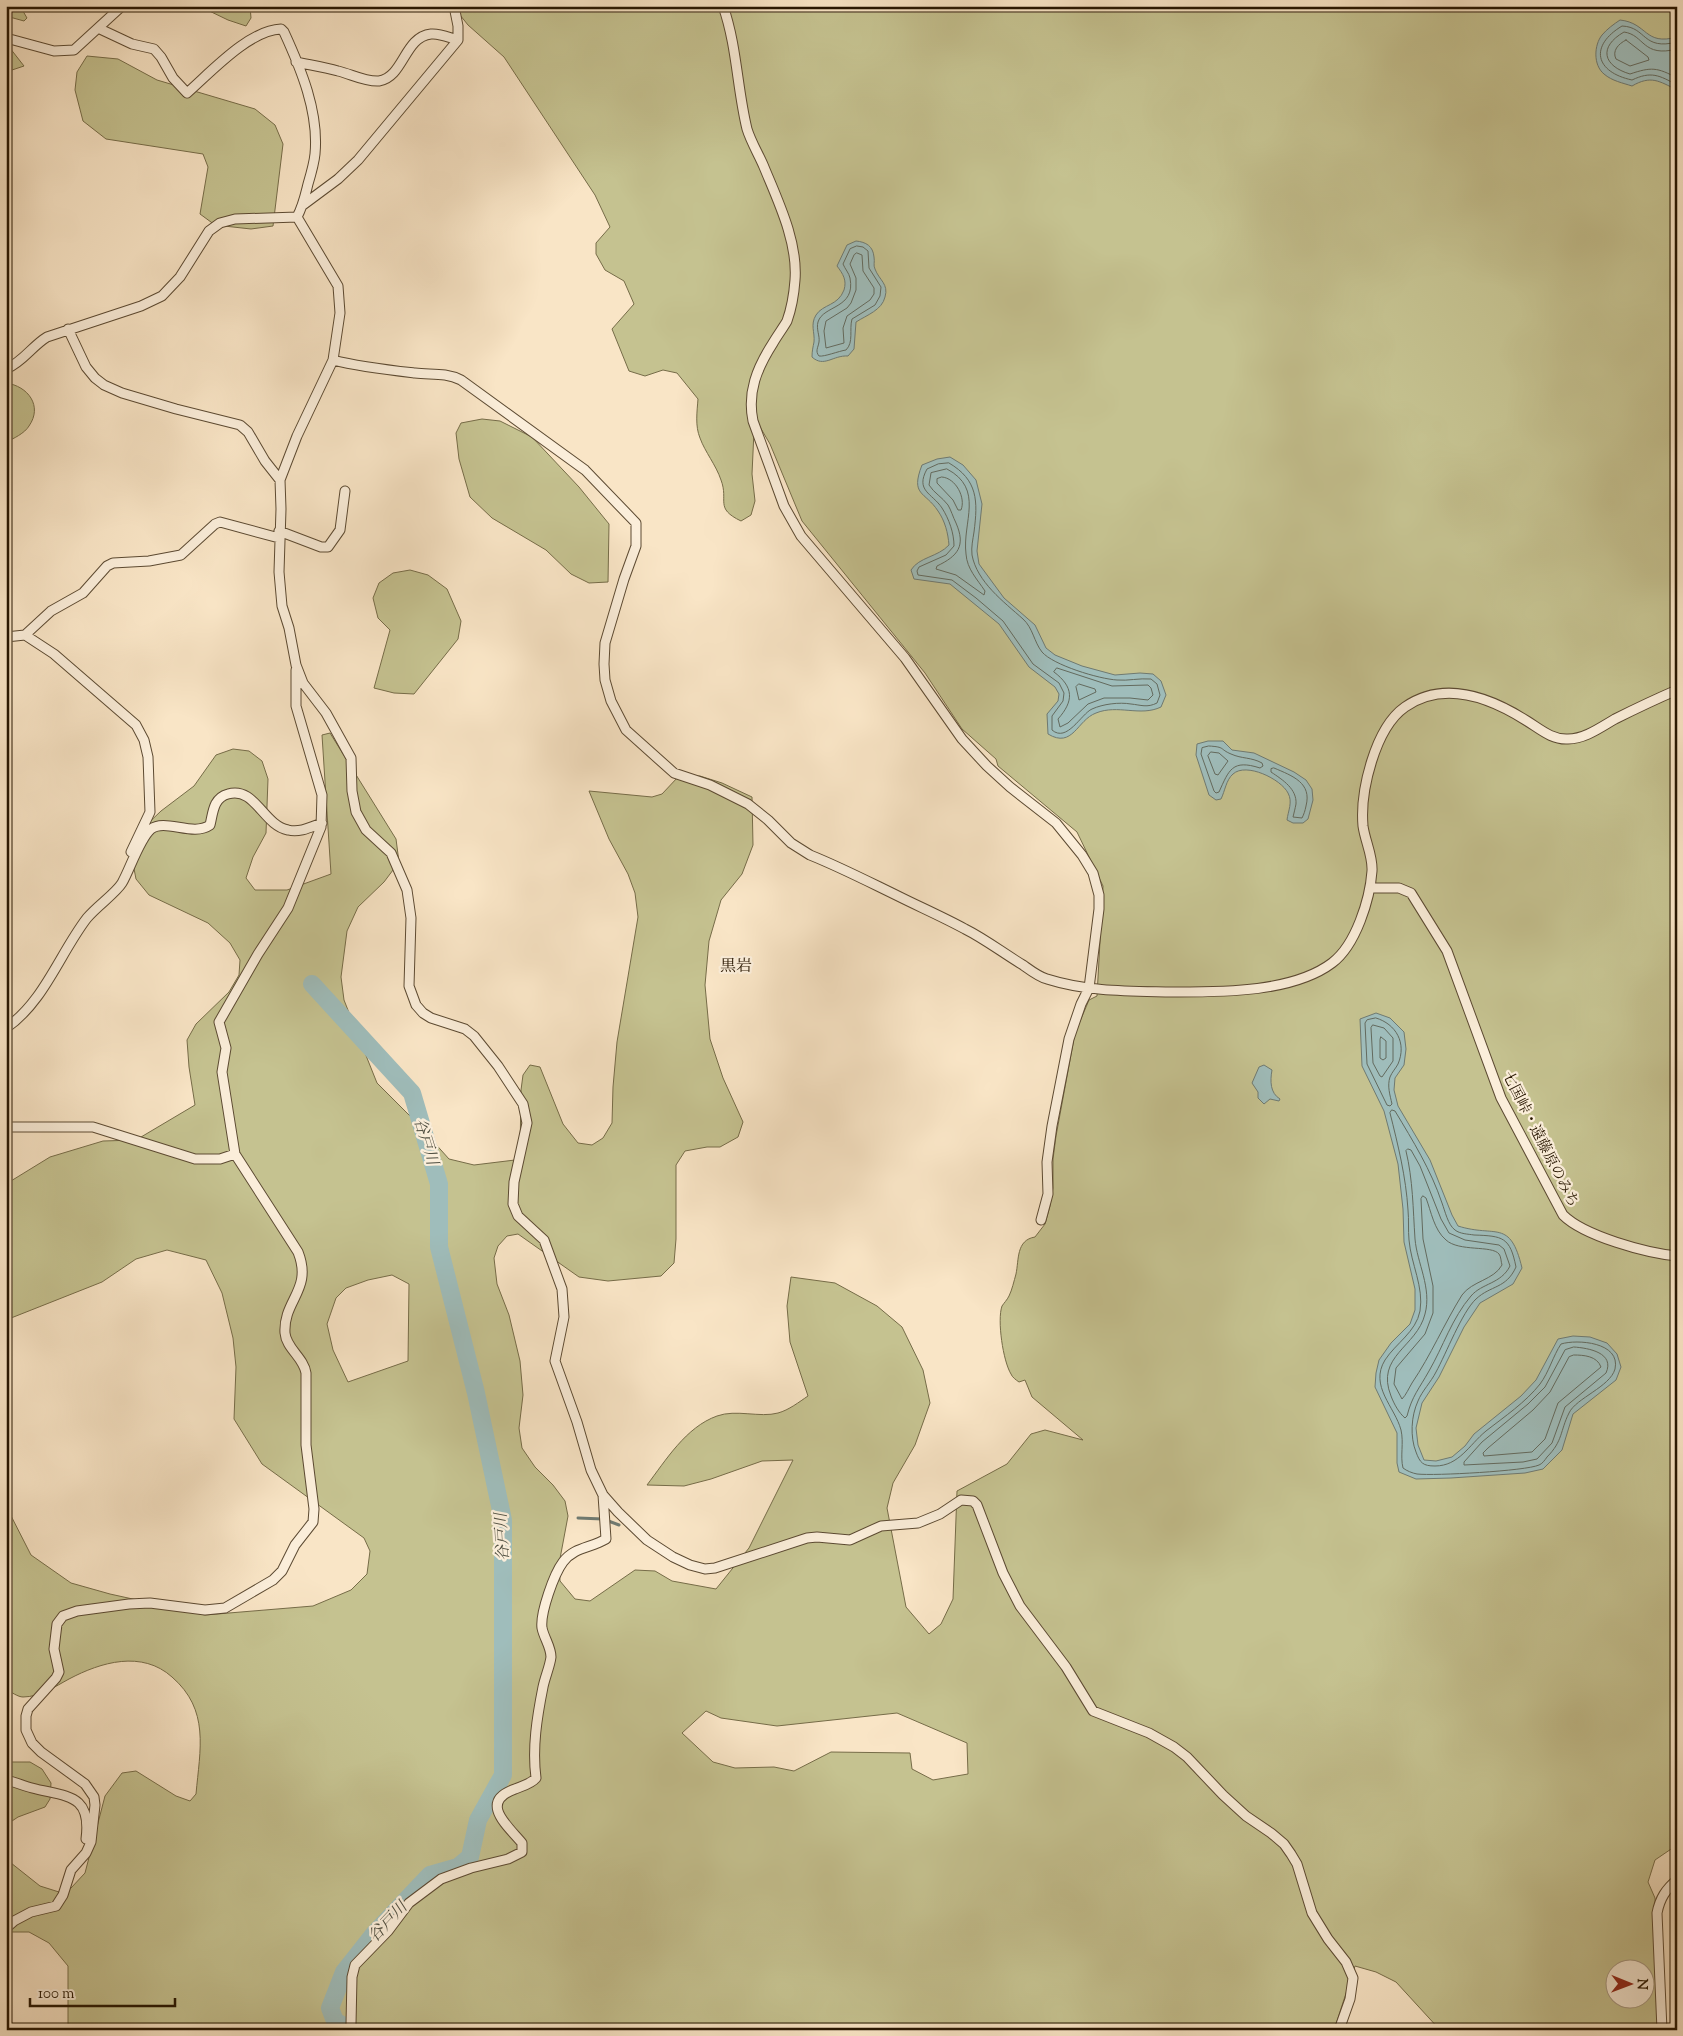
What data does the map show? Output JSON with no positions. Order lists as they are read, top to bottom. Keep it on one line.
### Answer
{"streets":{"street":["七国峠・遠藤原のみち"]},"districts":["黒岩"],"water":["谷戸川"],"scale_bar":"100 m","north":"right"}
